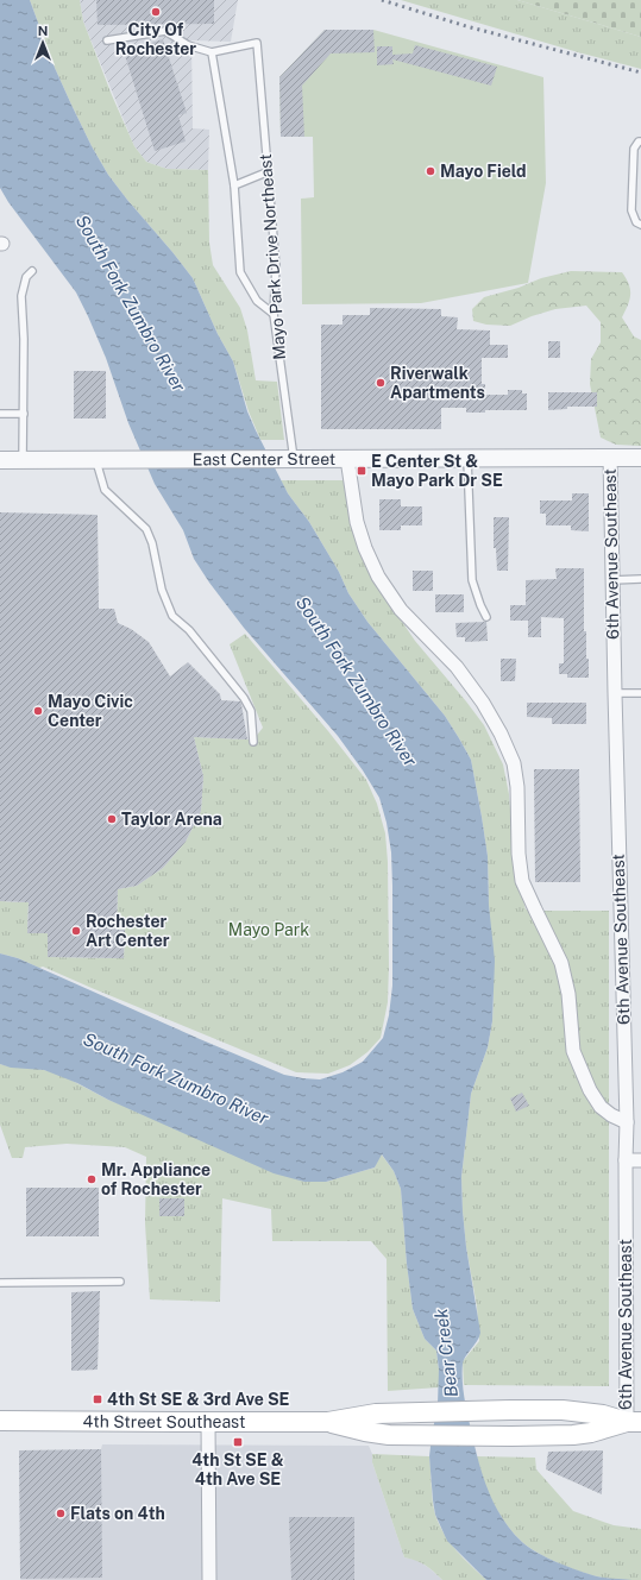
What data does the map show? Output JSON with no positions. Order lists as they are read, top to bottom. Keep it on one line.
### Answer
{"streets":{"main road":["4th Street Southeast"],"street":["East Center Street","6th Avenue Southeast"],"lane":["Mayo Park Drive Northeast"]},"crossings":[["Mayo Park Drive Northeast","East Center Street"],["East Center Street","6th Avenue Southeast"],["6th Avenue Southeast","4th Street Southeast"]],"water":["South Fork Zumbro River","Bear Creek"],"parks":["Mayo Park"],"places":{"other":["City Of Rochester","Mayo Field","Riverwalk Apartments","Mayo Civic Center","Taylor Arena","Rochester Art Center","Mr. Appliance of Rochester","Flats on 4th"],"transit":["E Center St & Mayo Park Dr SE","4th St SE & 3rd Ave SE","4th St SE & 4th Ave SE"]},"north":"top"}
